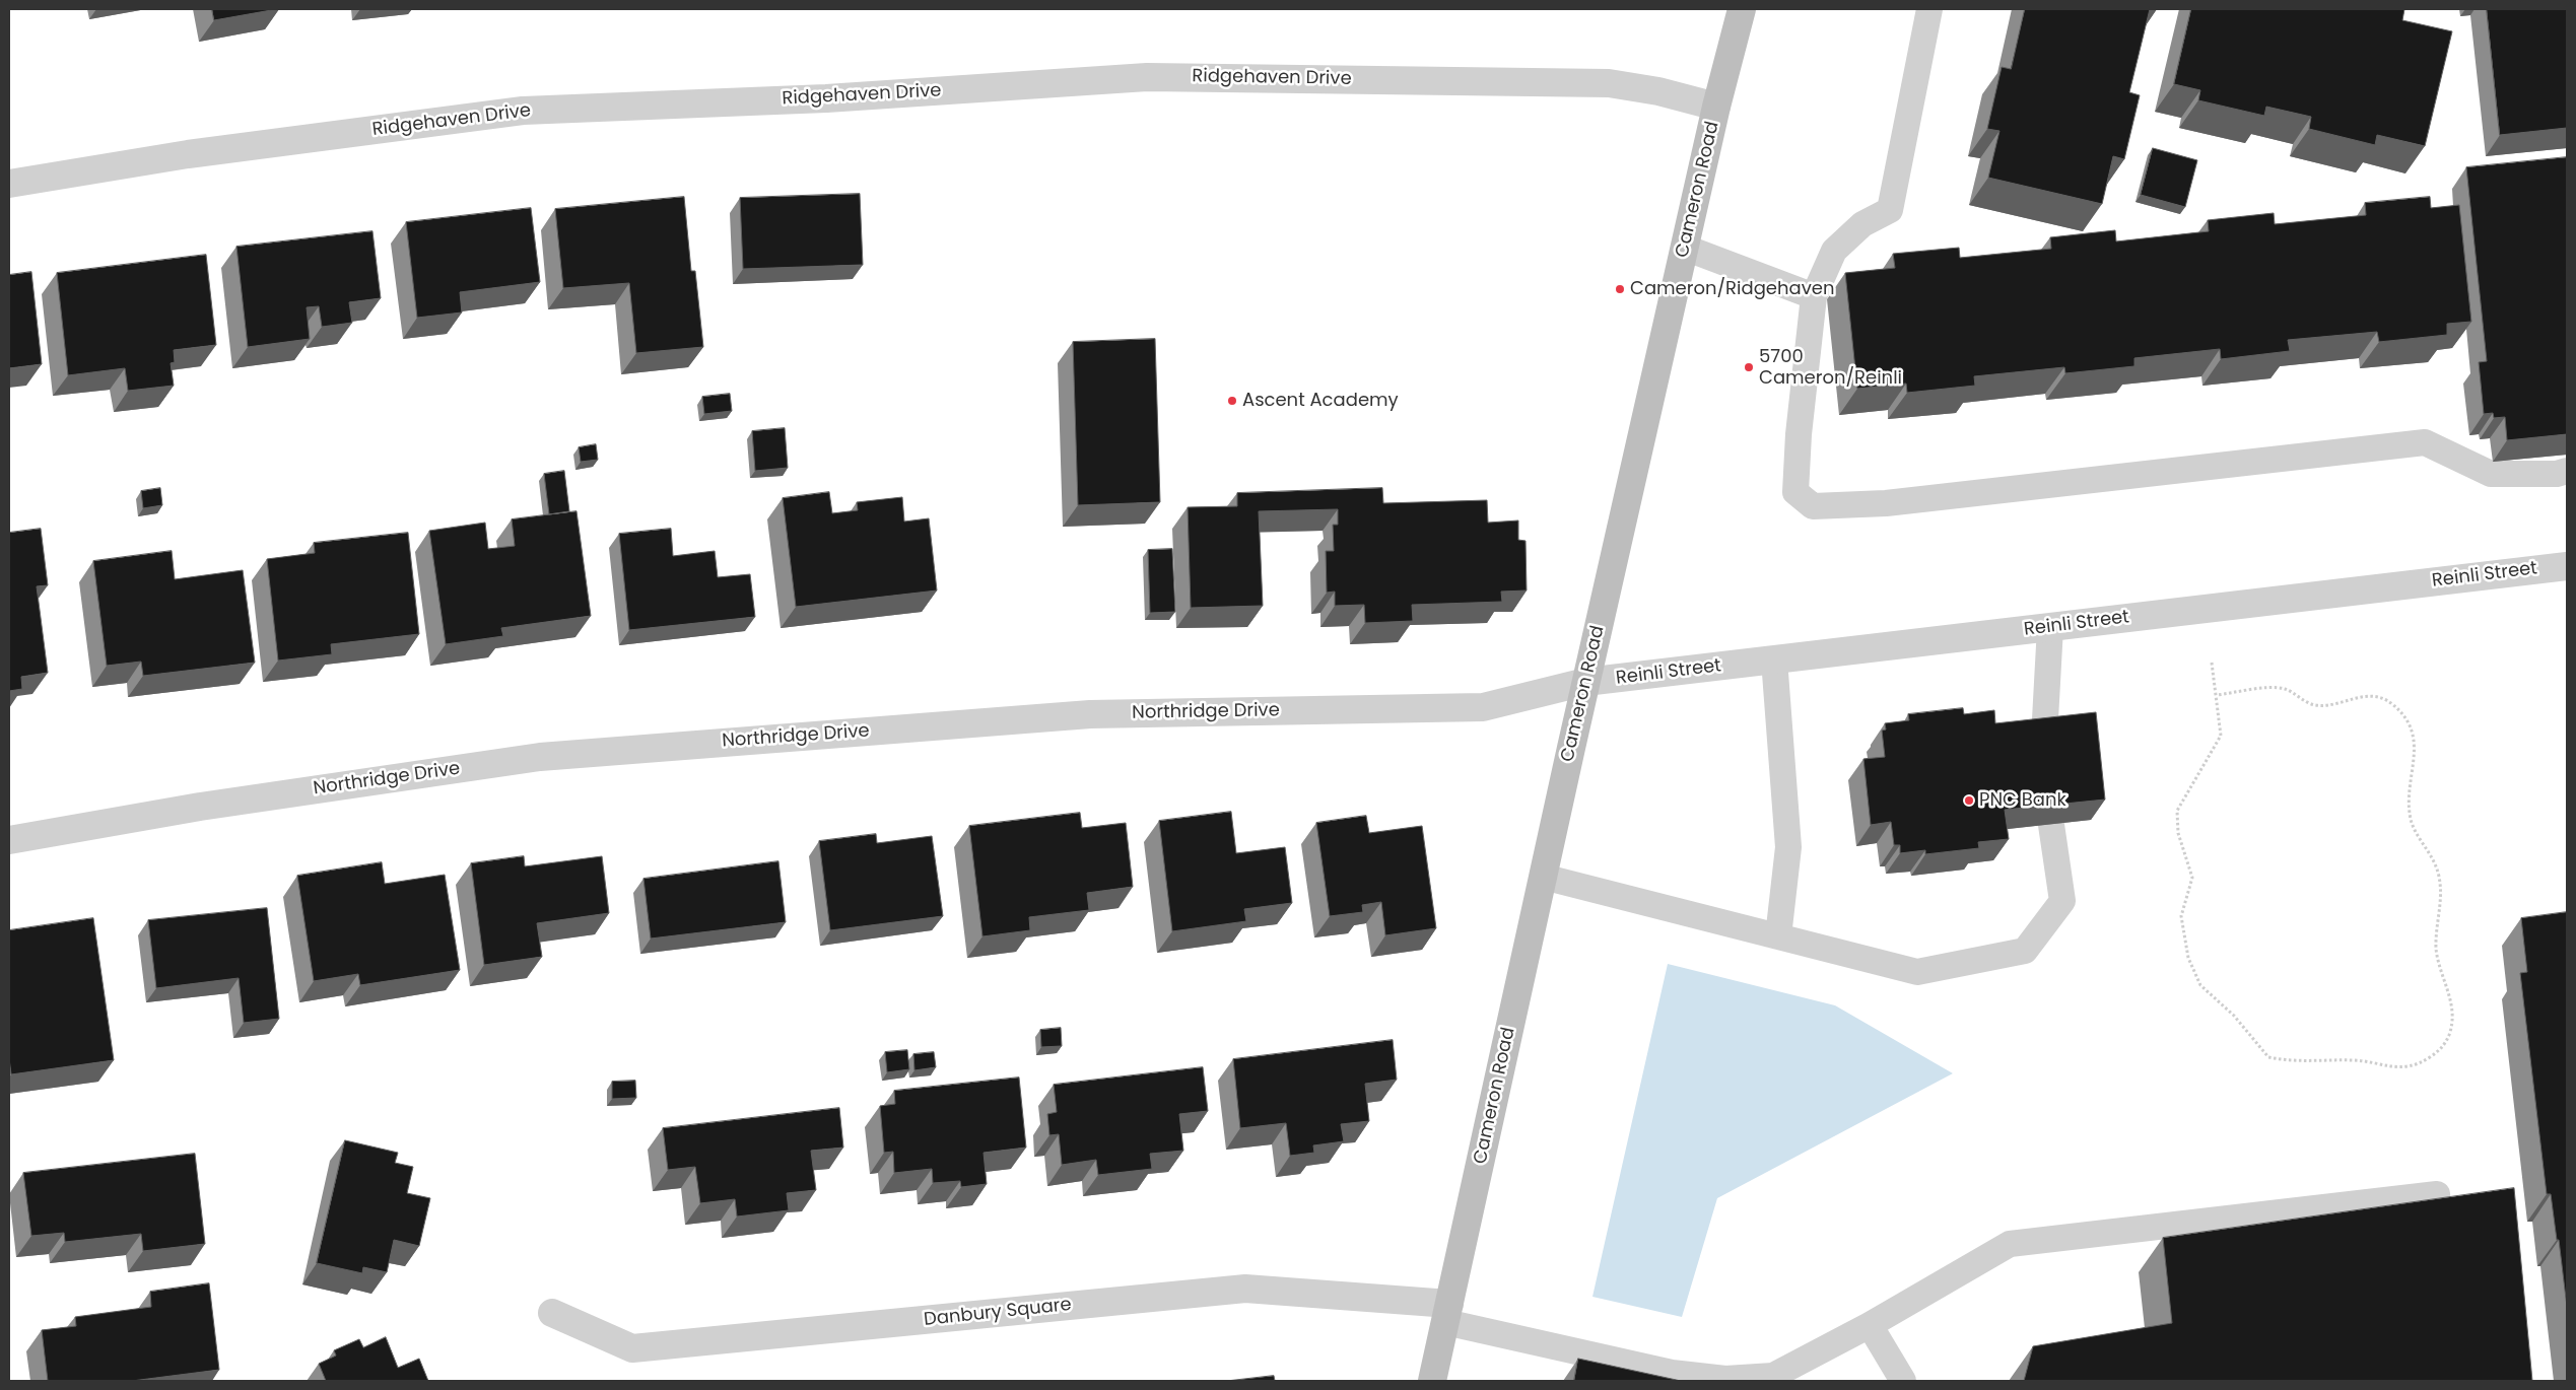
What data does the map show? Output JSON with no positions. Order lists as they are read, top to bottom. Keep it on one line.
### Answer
{"streets":{"main road":["Cameron Road"],"street":["Ridgehaven Drive","Reinli Street","Northridge Drive","Danbury Square"]},"crossings":[["Ridgehaven Drive","Cameron Road"],["Cameron Road","Reinli Street"],["Cameron Road","Northridge Drive"],["Cameron Road","Danbury Square"],["Reinli Street","Northridge Drive"]],"places":["Cameron/Ridgehaven","5700 Cameron/Reinli","Ascent Academy","PNC Bank"]}
